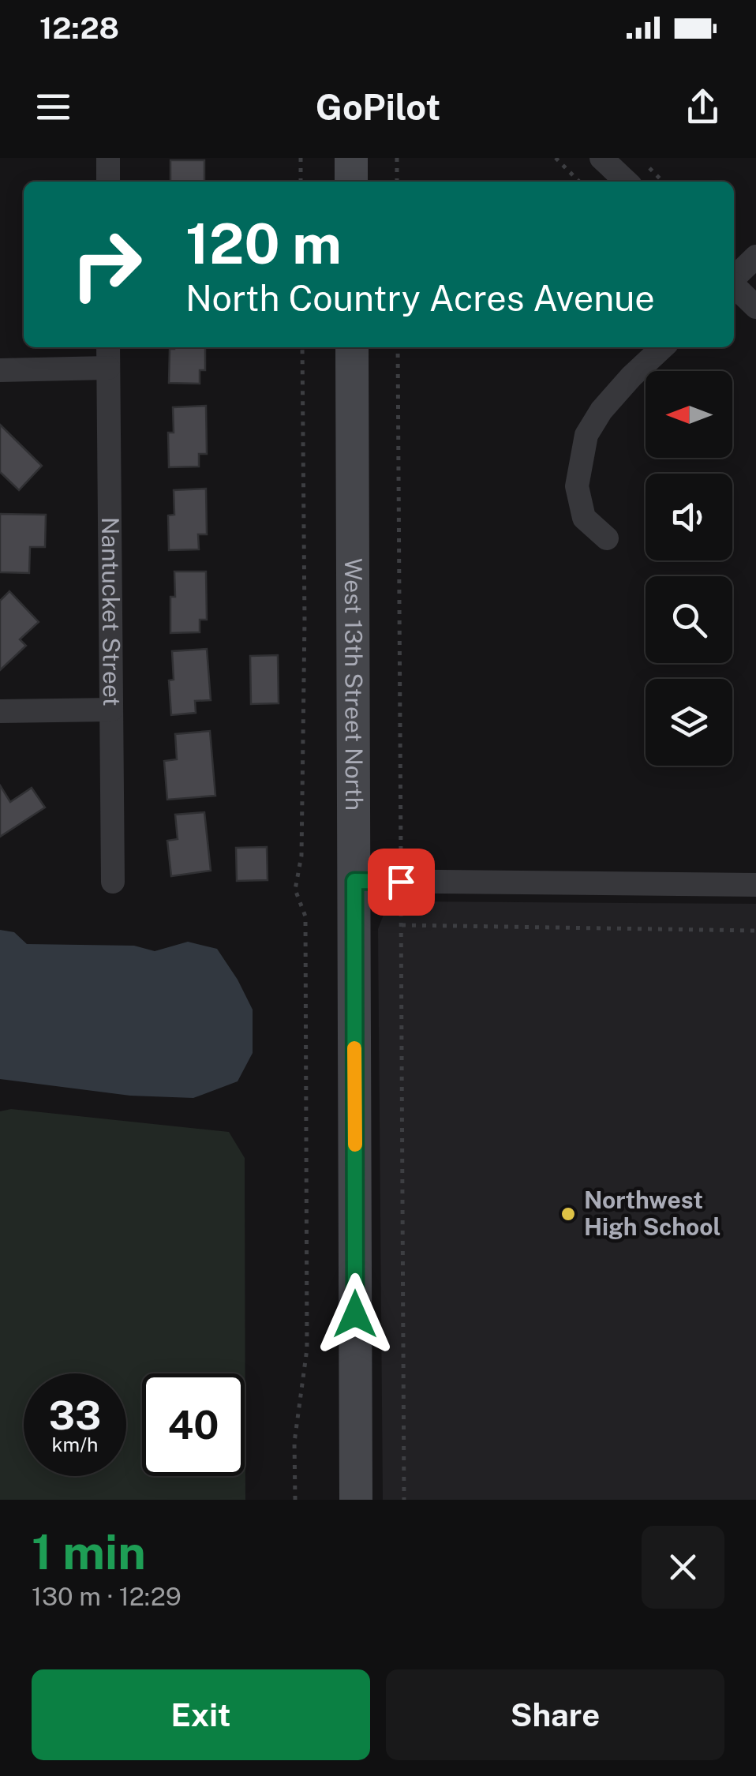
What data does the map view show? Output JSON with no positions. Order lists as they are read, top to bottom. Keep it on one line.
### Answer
{"streets":{"street":["Nantucket Street","West 13th Street North"]},"places":["Northwest High School"],"north":"left","page":{"status":"12:28","header":"GoPilot","turn":["120 m","North Country Acres Avenue"],"speed":"33 km/h","limit":"40","heading":["1 min","130 m · 12:29"],"buttons":["Exit","Share"]}}
